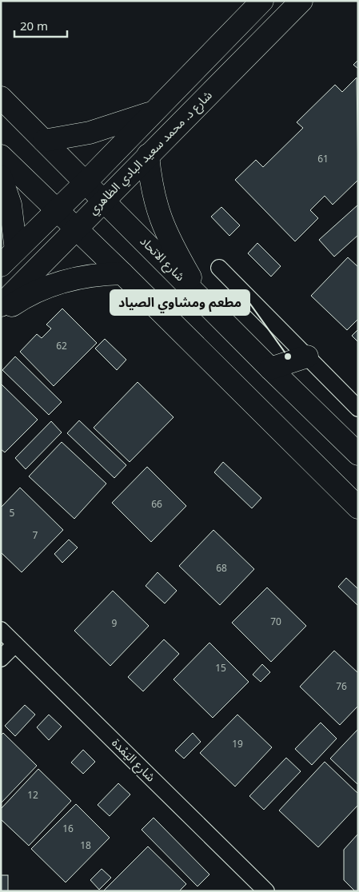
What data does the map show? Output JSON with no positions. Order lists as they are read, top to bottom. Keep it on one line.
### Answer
{"streets":{"main road":["شارع د. محمد سعيد البادي الظاهري","شارع الاتحاد"],"street":["شارع اليَمْدة"]},"crossings":[["شارع د. محمد سعيد البادي الظاهري","شارع الاتحاد"]],"places":["مطعم ومشاوي الصياد"],"house_numbers":["61","62","66","5","7","68","70","9","15","76","19","12","16","18"],"scale_bar":"20 m"}
